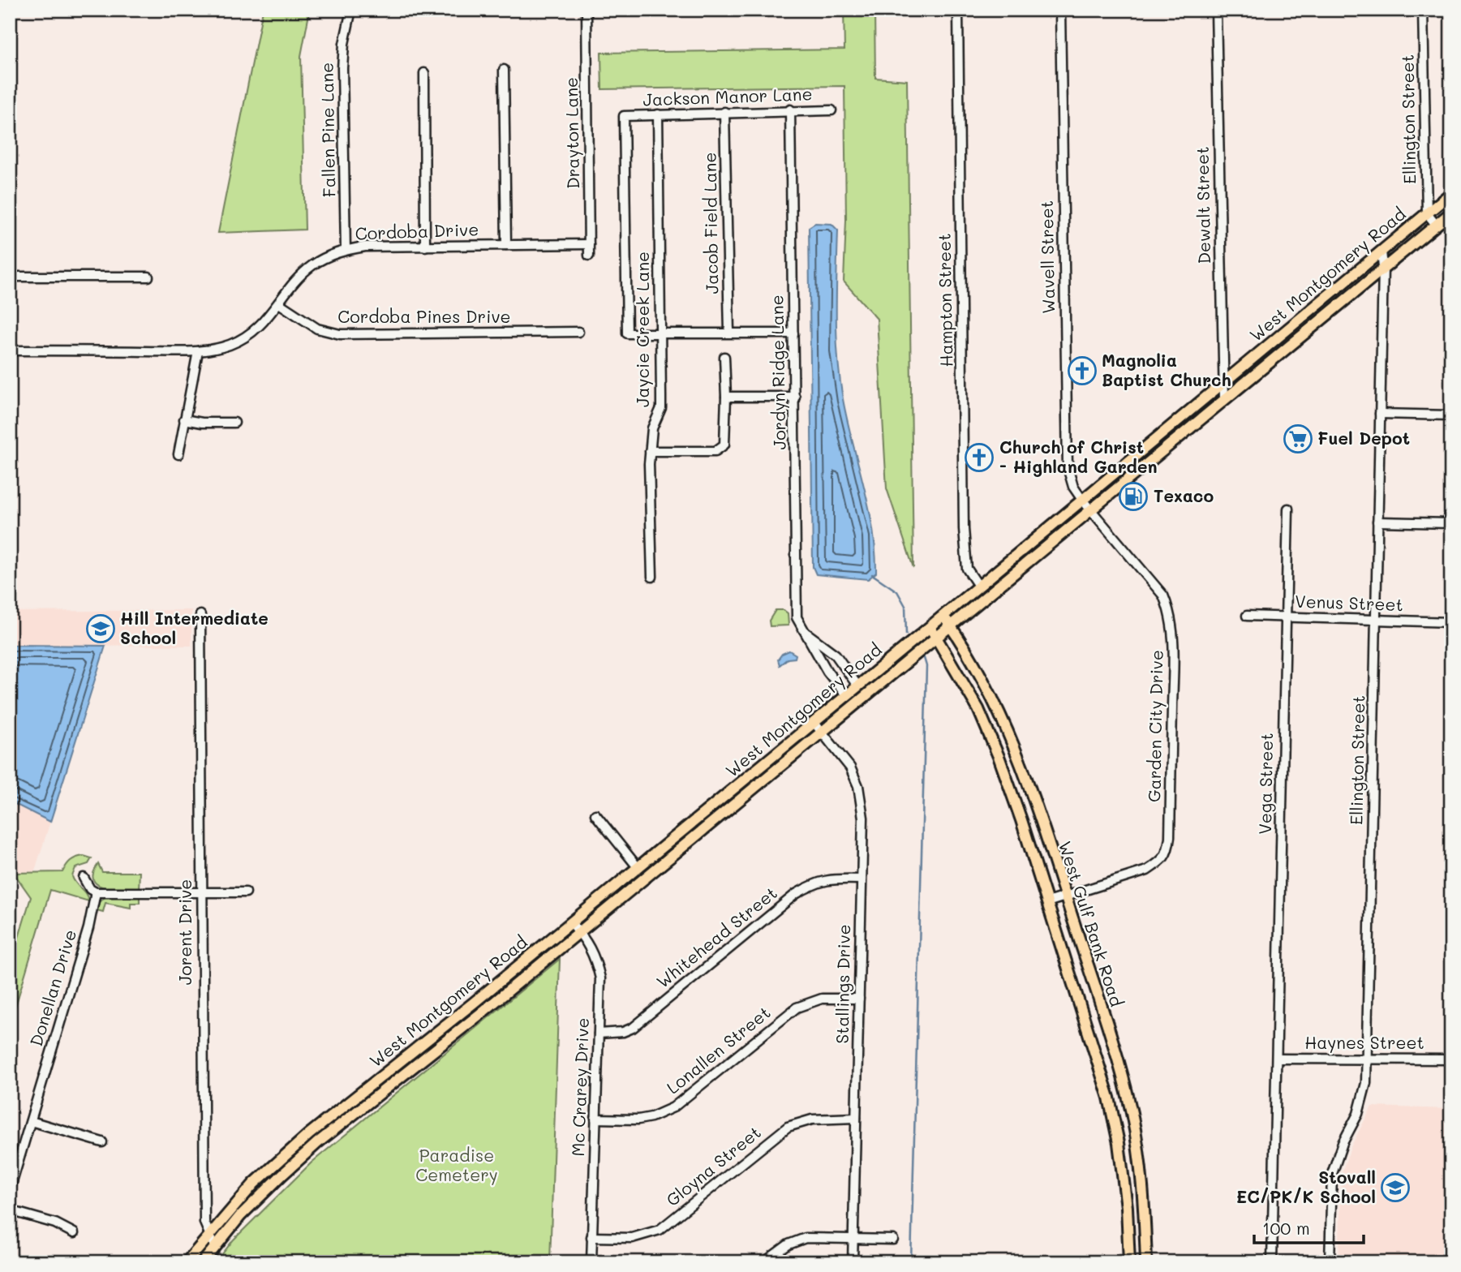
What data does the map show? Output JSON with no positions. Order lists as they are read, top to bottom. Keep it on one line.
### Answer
{"streets":{"main road":["West Montgomery Road","West Gulf Bank Road"],"street":["Jackson Manor Lane","Ellington Street","Fallen Pine Lane","Drayton Lane","Dewalt Street","Jacob Field Lane","Cordoba Drive","Wavell Street","Hampton Street","Cordoba Pines Drive","Jaycie Creek Lane","Jordyn Ridge Lane","Venus Street","Garden City Drive","Vega Street","Jorent Drive","Whitehead Street","Stallings Drive","Donellan Drive","Haynes Street","Lonallen Street","Mc Crarey Drive","Gloyna Street"]},"crossings":[["Jackson Manor Lane","Jacob Field Lane"],["Jackson Manor Lane","Jaycie Creek Lane"],["Jackson Manor Lane","Jordyn Ridge Lane"],["Ellington Street","West Montgomery Road"],["Ellington Street","Venus Street"],["Ellington Street","Haynes Street"],["Fallen Pine Lane","Cordoba Drive"],["Drayton Lane","Cordoba Drive"],["Dewalt Street","West Montgomery Road"],["Cordoba Drive","Cordoba Pines Drive"],["Wavell Street","West Montgomery Road"],["Wavell Street","Garden City Drive"],["West Montgomery Road","Hampton Street"],["West Montgomery Road","Jordyn Ridge Lane"],["West Montgomery Road","Garden City Drive"],["West Montgomery Road","West Gulf Bank Road"],["West Montgomery Road","Jorent Drive"],["West Montgomery Road","Stallings Drive"],["West Montgomery Road","Mc Crarey Drive"],["Venus Street","Vega Street"],["Garden City Drive","West Gulf Bank Road"],["Vega Street","Haynes Street"],["Whitehead Street","Stallings Drive"],["Whitehead Street","Mc Crarey Drive"],["Stallings Drive","Lonallen Street"],["Stallings Drive","Gloyna Street"],["Lonallen Street","Mc Crarey Drive"],["Mc Crarey Drive","Gloyna Street"]],"parks":["Paradise Cemetery"],"places":{"church":["Magnolia Baptist Church","Church of Christ - Highland Garden"],"supermarket":["Fuel Depot"],"fuel station":["Texaco"],"school or university":["Hill Intermediate School","Stovall EC/PK/K School"]},"scale_bar":"100 m"}
